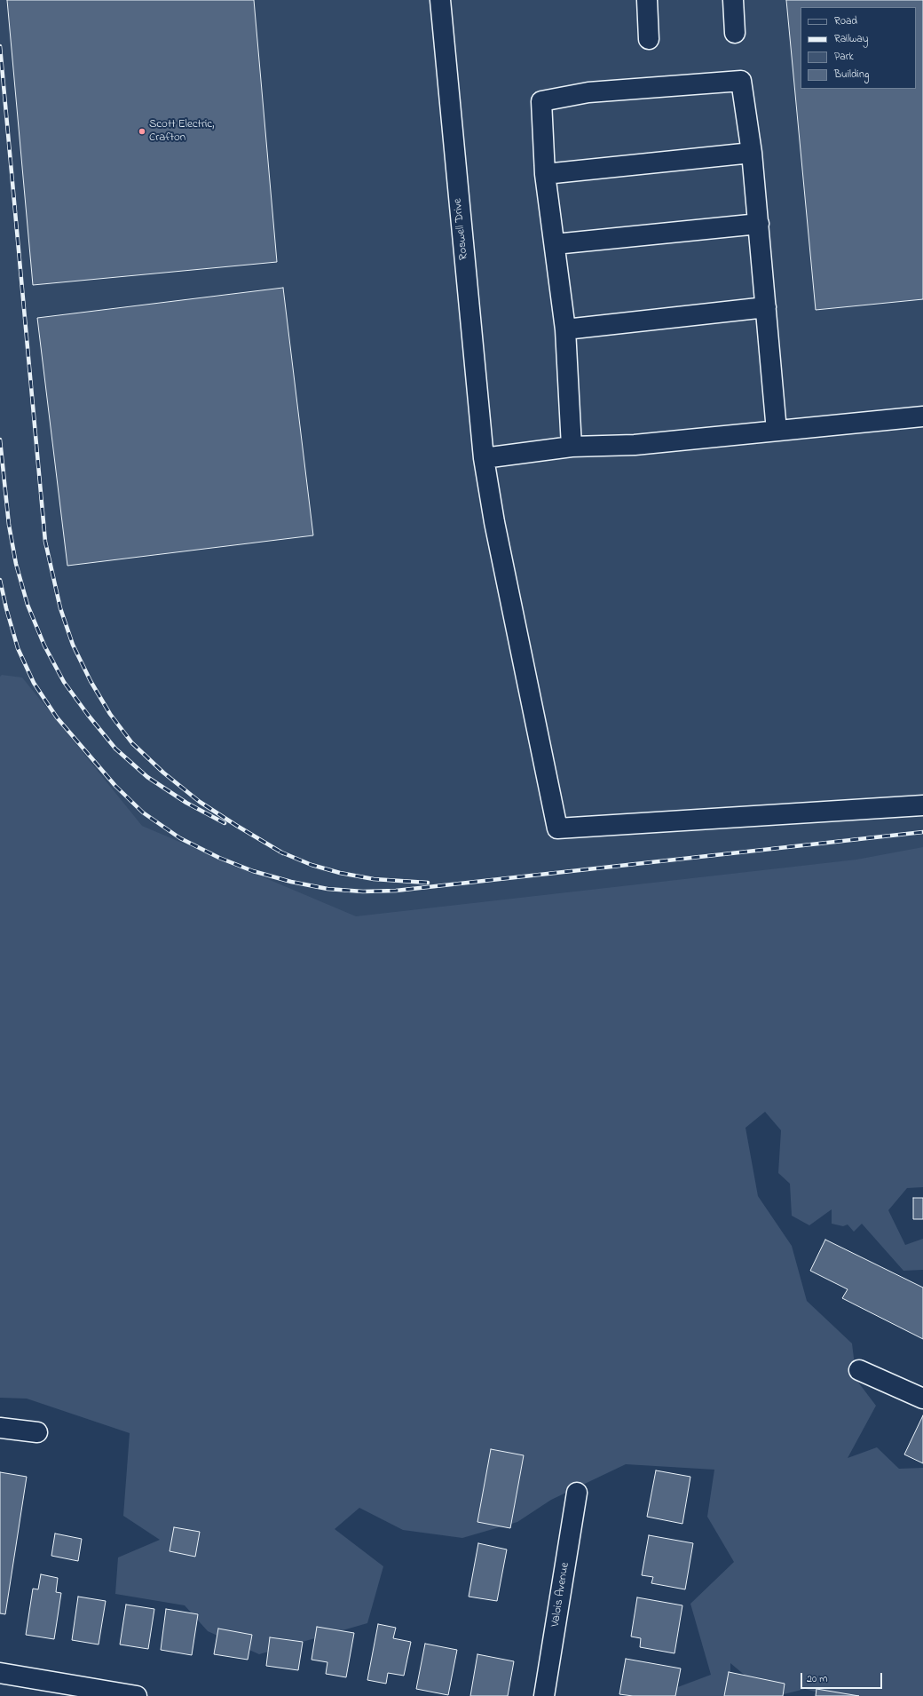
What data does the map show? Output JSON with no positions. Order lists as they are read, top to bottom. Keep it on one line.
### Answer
{"streets":{"street":["Roswell Drive","Valois Avenue"]},"places":["Scott Electric, Crafton"],"legend":["Road","Railway","Park","Building"],"scale_bar":"20 m"}
